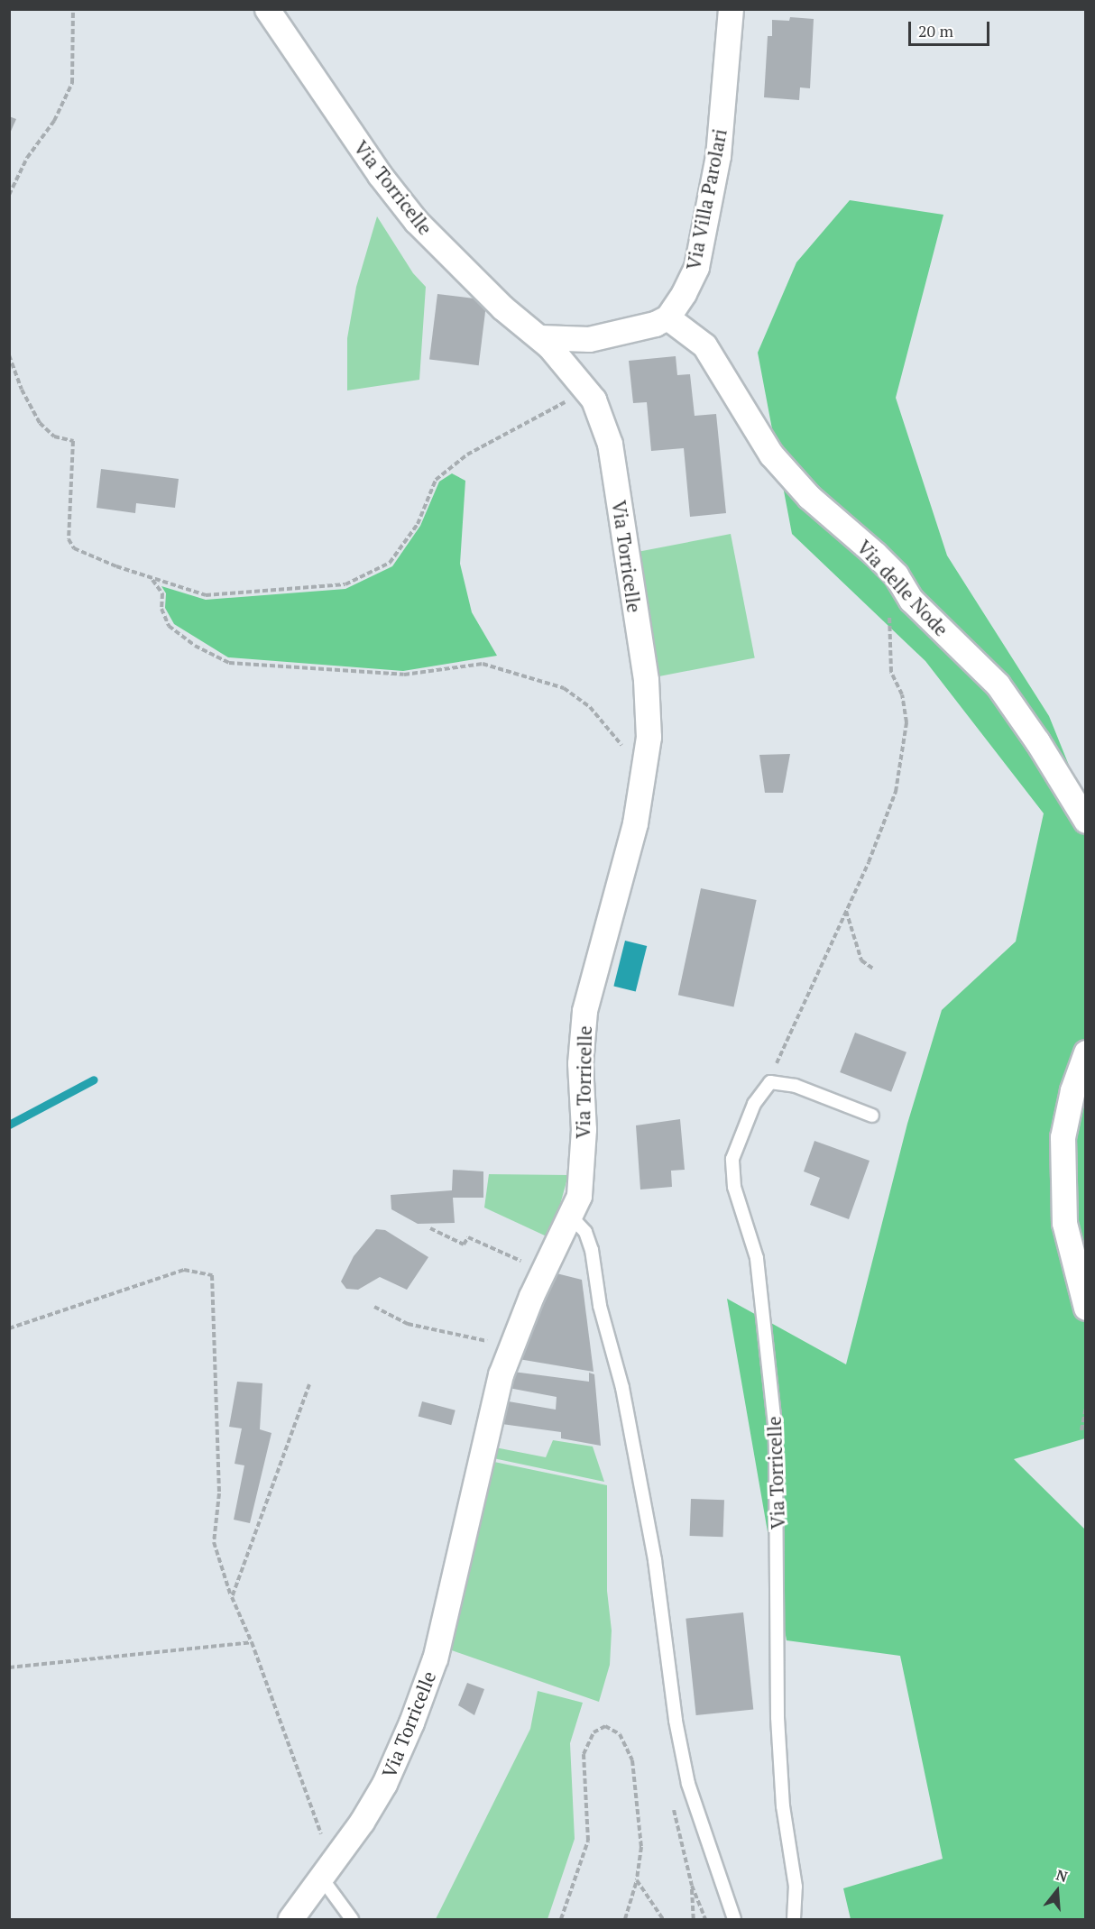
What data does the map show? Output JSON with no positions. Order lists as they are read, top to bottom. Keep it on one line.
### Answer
{"streets":{"street":["Via Torricelle","Via Villa Parolari","Via delle Node"]},"crossings":[["Via Villa Parolari","Via delle Node"]],"scale_bar":"20 m","north":"top"}
